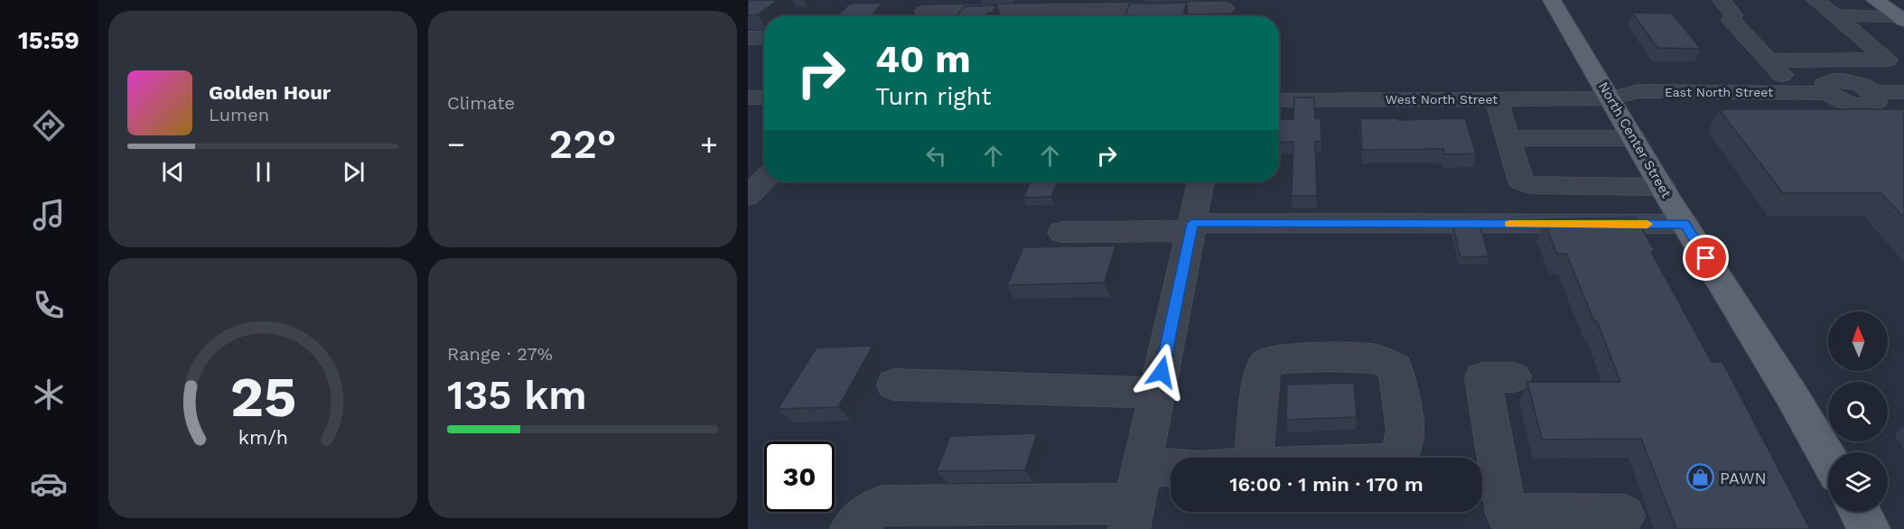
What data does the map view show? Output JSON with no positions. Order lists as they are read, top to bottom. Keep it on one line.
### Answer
{"streets":{"main road":["North Center Street"],"street":["East North Street","West North Street"]},"crossings":[["East North Street","West North Street"],["East North Street","North Center Street"],["West North Street","North Center Street"]],"places":{"shop":["PAWN"]},"north":"top","page":{"tabs":"15:59","tile":["Climate",["Range · 27%","135 km"]],"turn":["40 m","Turn right"],"song":["Golden Hour","Lumen"],"heat":["−","22°","+"],"limit":"30","trip":"16:00 · 1 min · 170 m","gauge":["25","km/h"]}}
